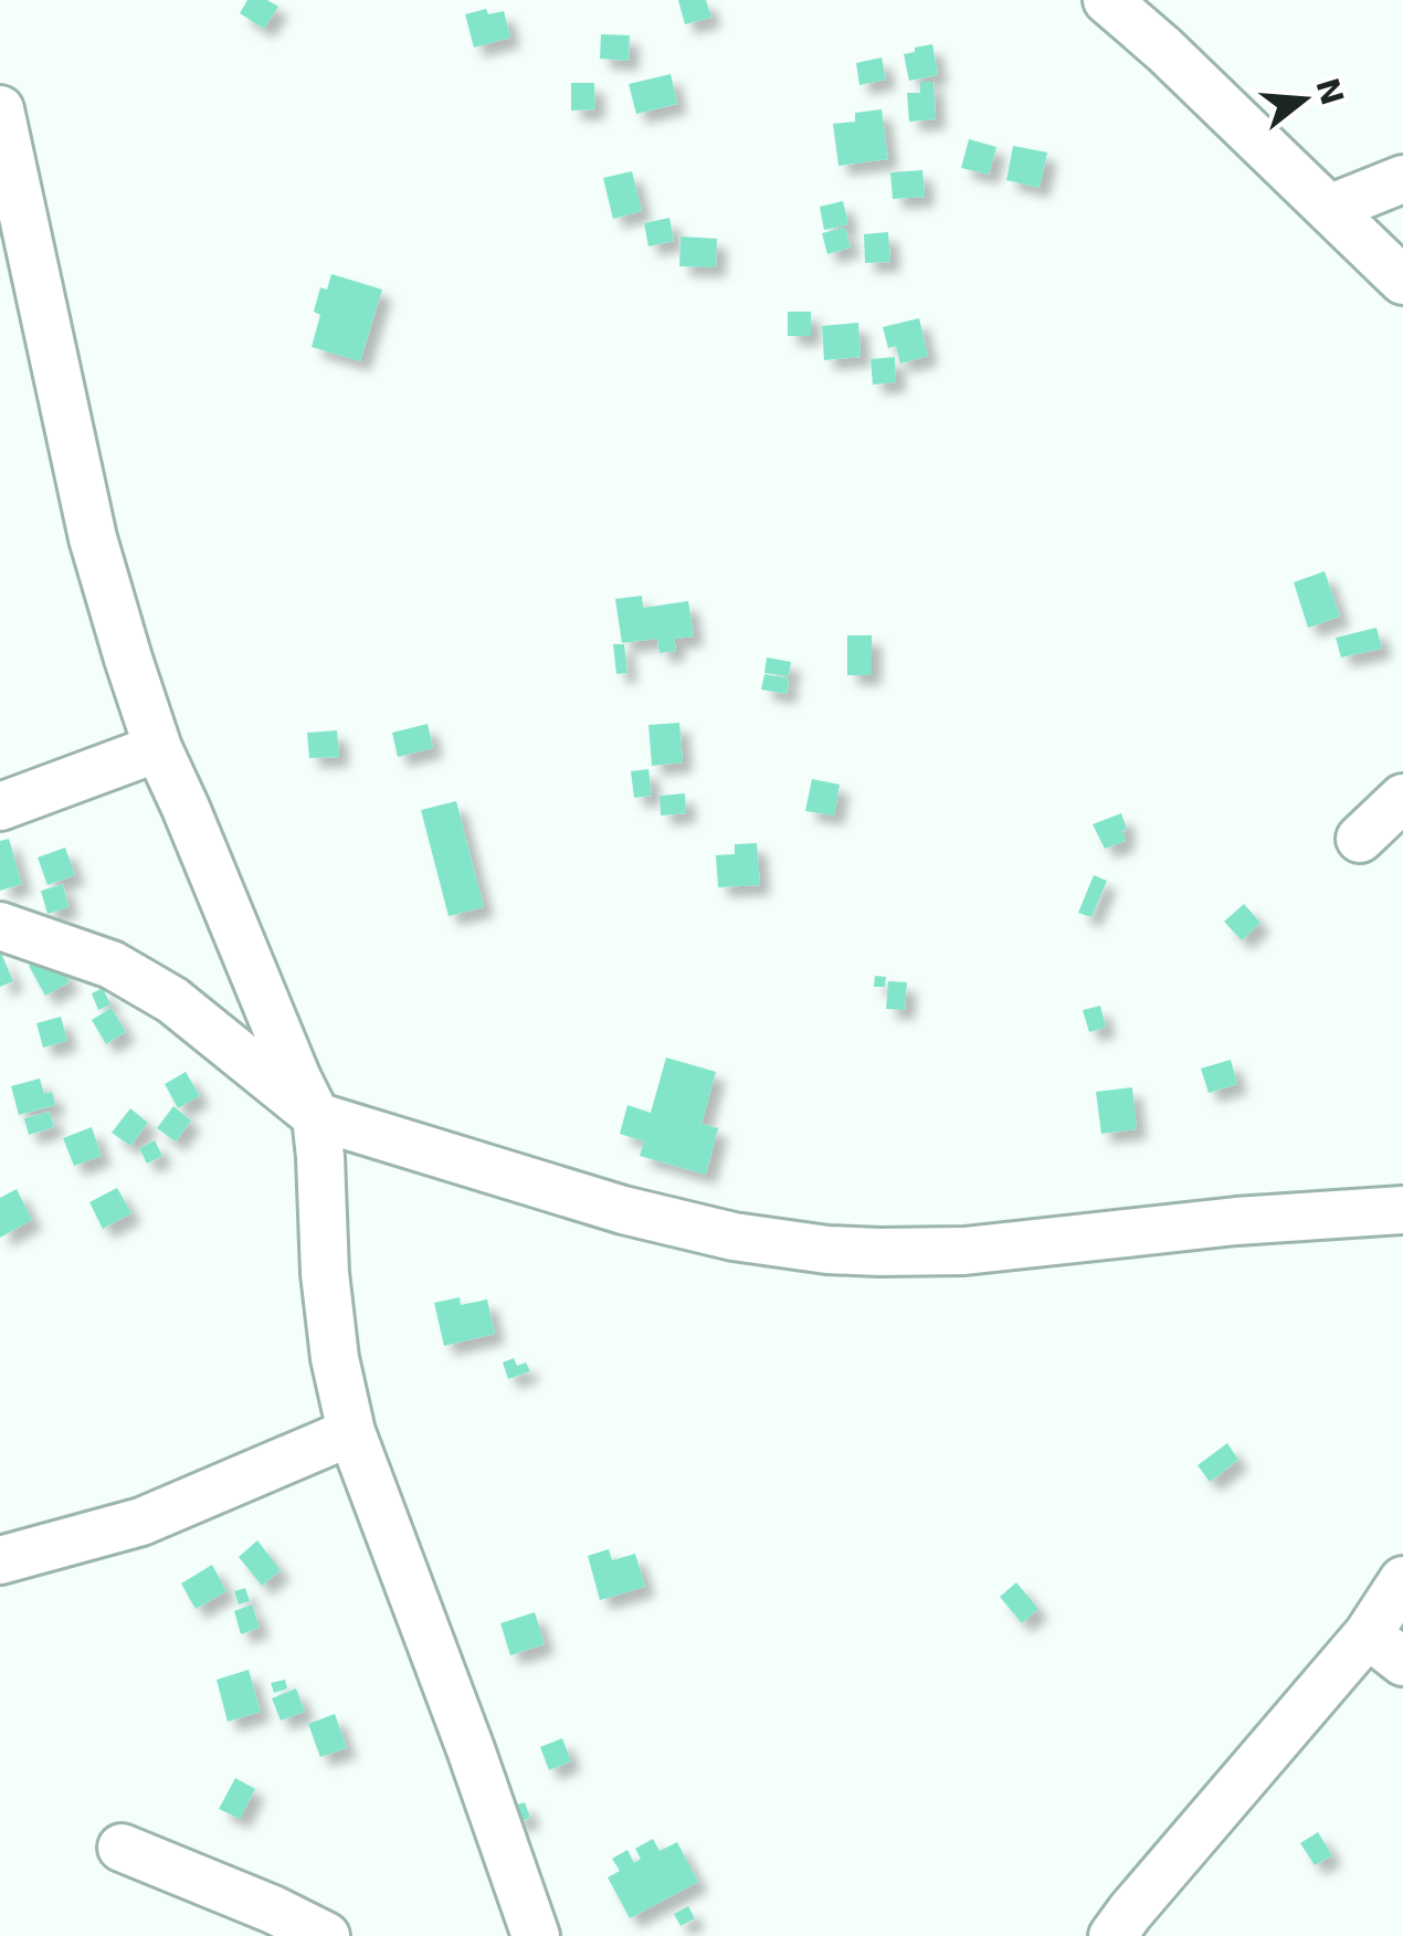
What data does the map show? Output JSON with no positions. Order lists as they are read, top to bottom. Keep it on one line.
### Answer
{"north":"right"}
